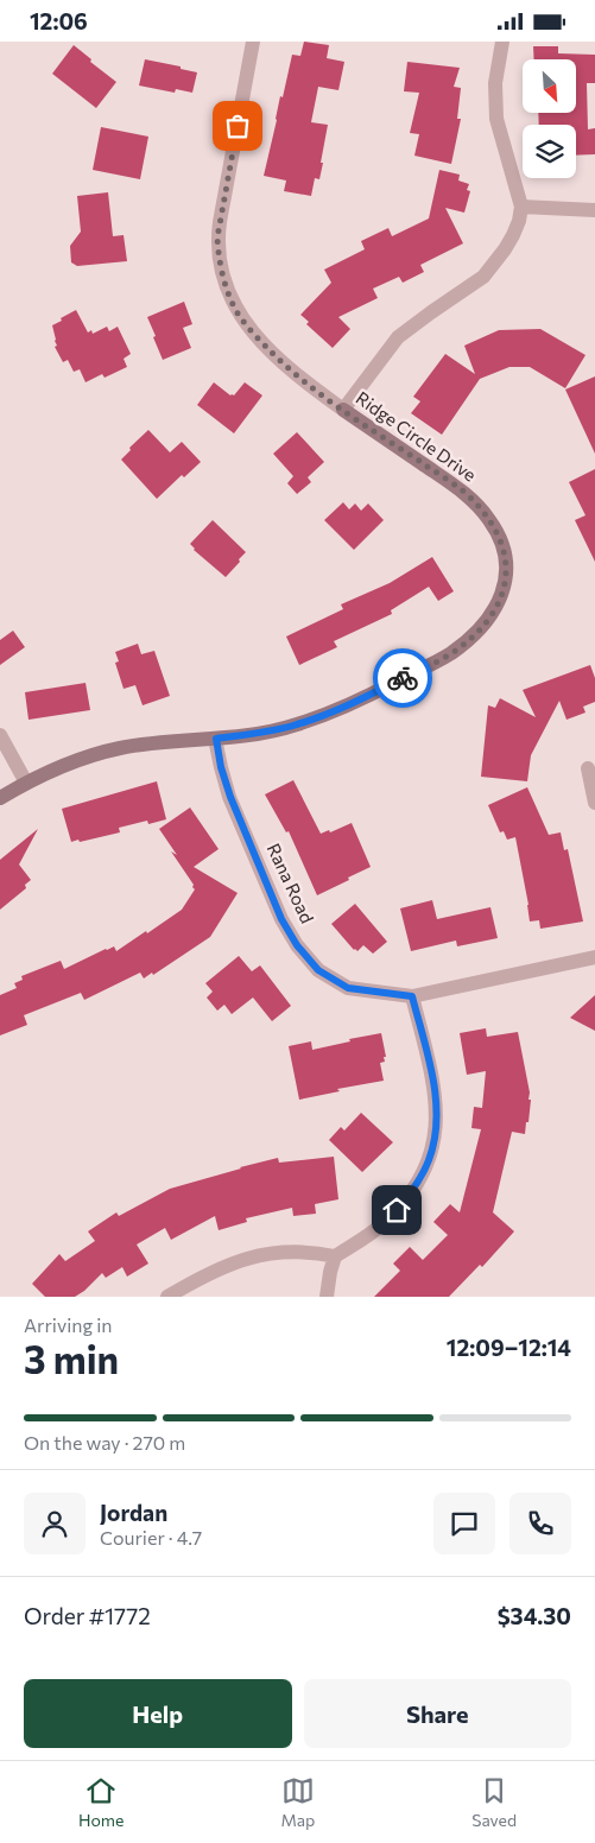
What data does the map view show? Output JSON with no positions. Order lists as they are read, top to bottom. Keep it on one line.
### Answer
{"streets":{"street":["Ridge Circle Drive","Rana Road"]},"crossings":[["Ridge Circle Drive","Rana Road"]],"north":"bottom right","page":{"status":"12:06","heading":["3 min","Arriving in","12:09–12:14"],"panel":["Jordan","Courier · 4.7","Order #1772","$34.30"],"bar":"On the way · 270 m","buttons":["Help","Share"],"tabs":["Home","Map","Saved"]}}
